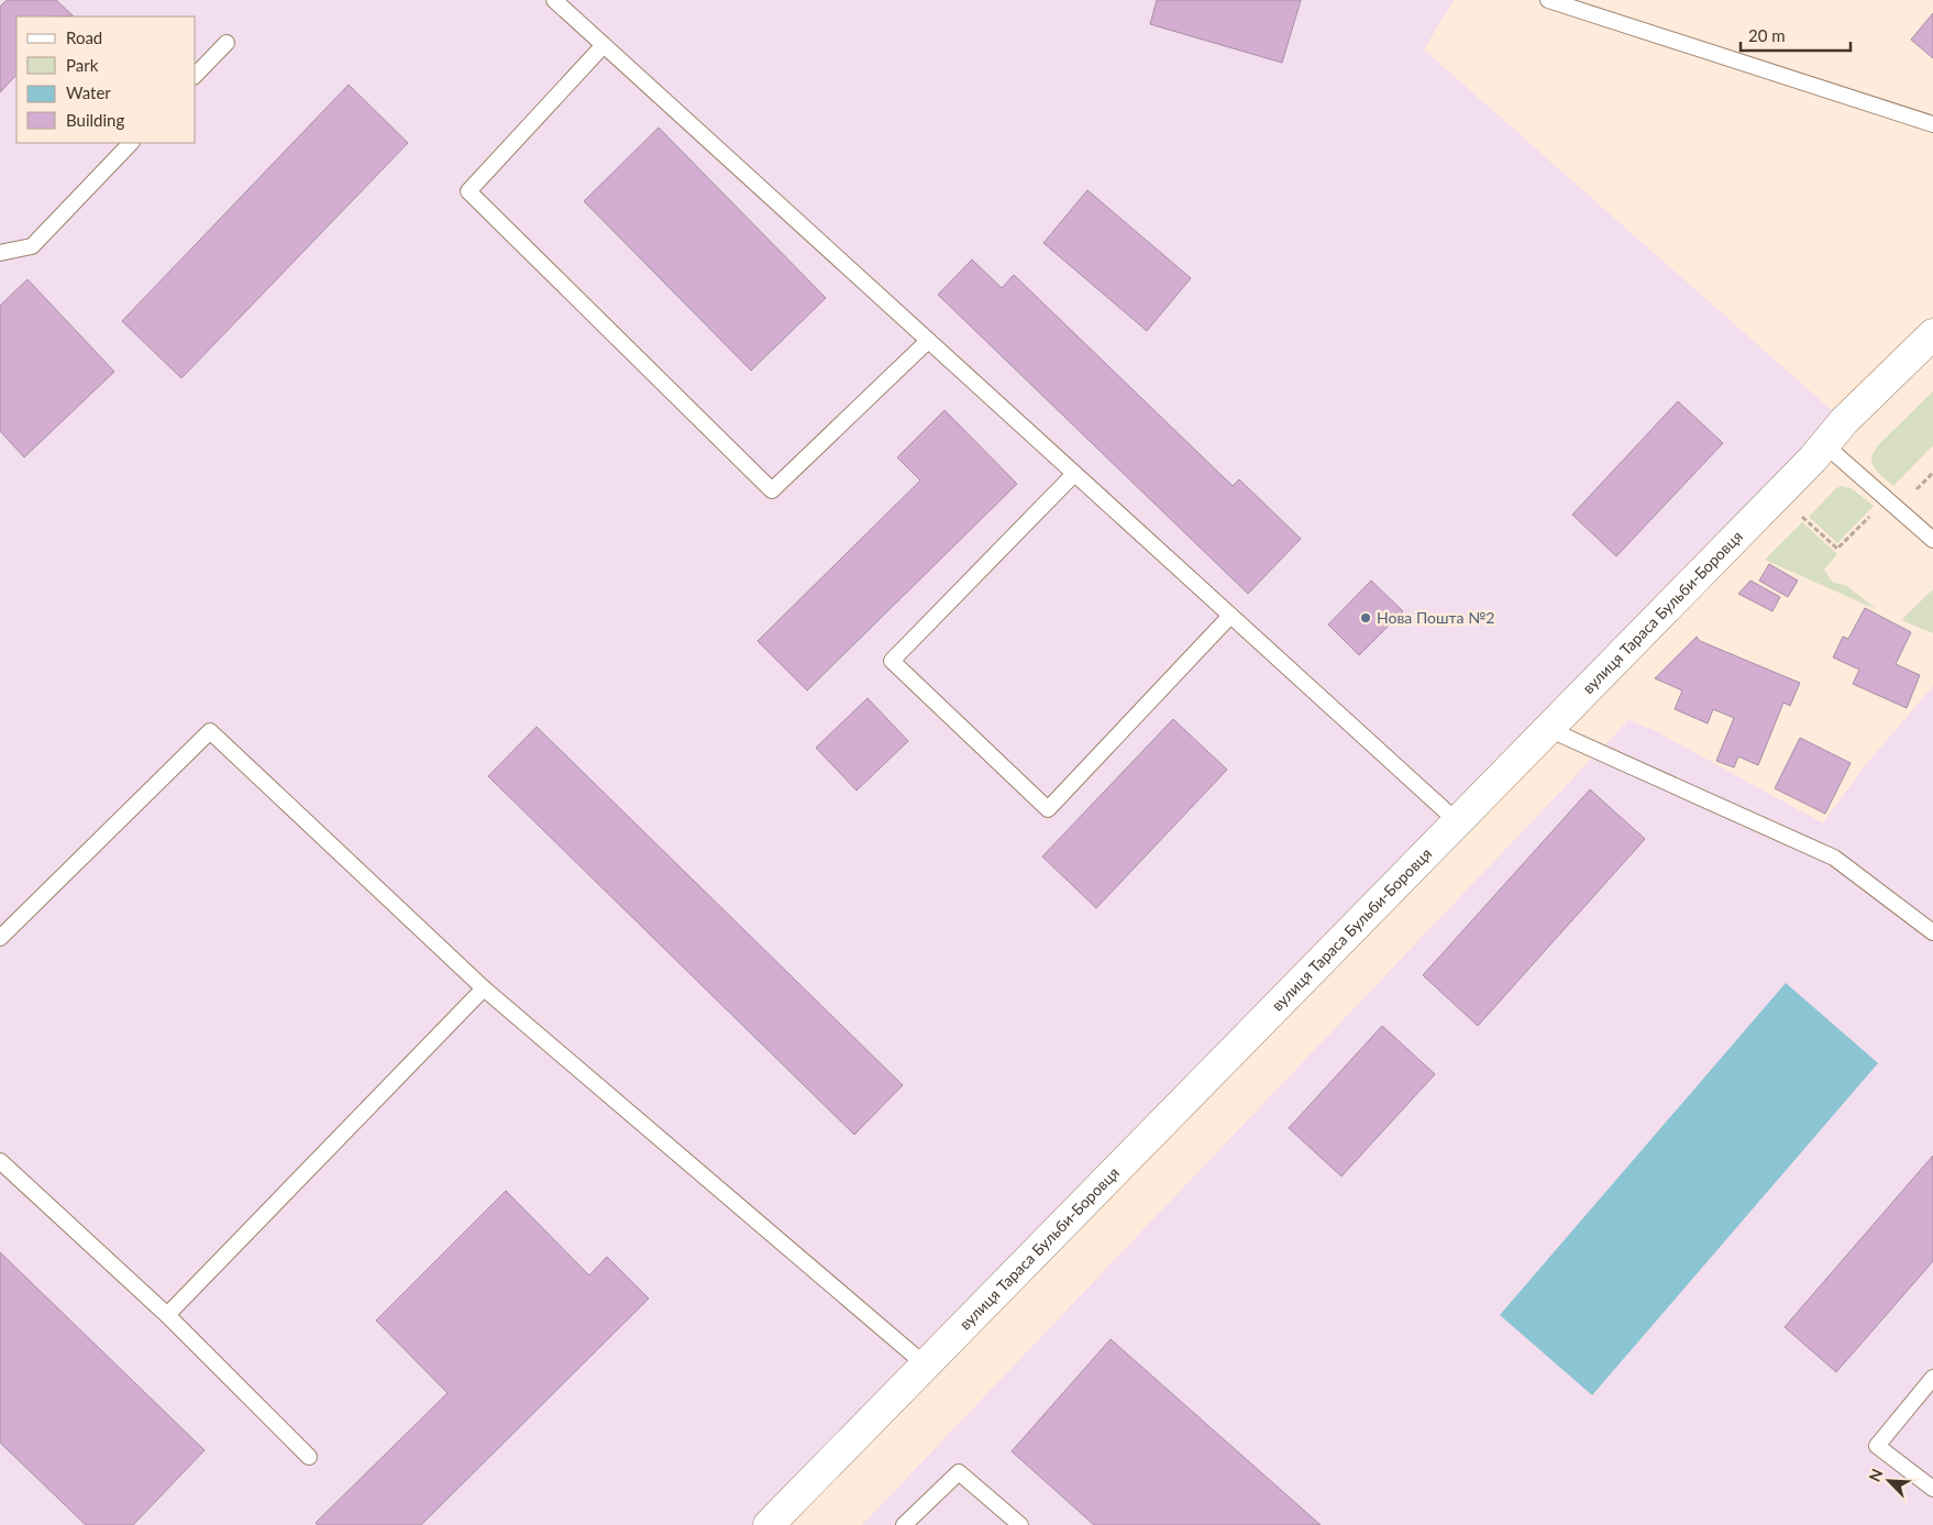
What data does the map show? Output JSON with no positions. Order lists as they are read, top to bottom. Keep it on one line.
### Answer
{"streets":{"street":["вулиця Тараса Бульби-Боровця"]},"places":["Нова Пошта №2"],"legend":["Road","Park","Water","Building"],"scale_bar":"20 m","north":"top left"}
